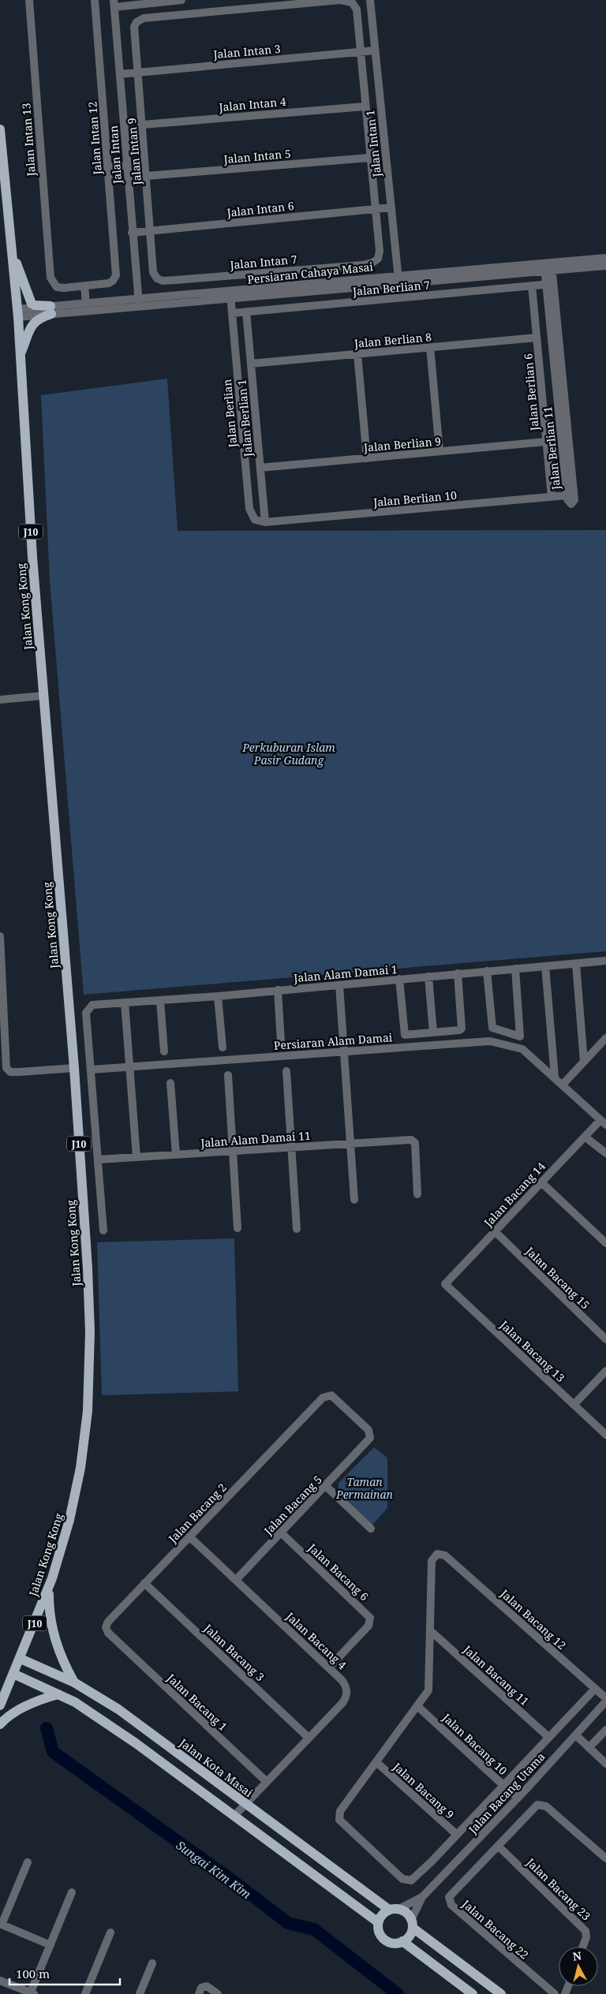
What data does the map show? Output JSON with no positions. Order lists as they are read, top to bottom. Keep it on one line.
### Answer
{"streets":{"main road":["J10","Jalan Kong Kong","Jalan Kota Masai"],"street":["Jalan Intan 3","Jalan Intan 4","Jalan Intan 12","Jalan Intan 13","Jalan Intan 1","Jalan Intan 9","Jalan Intan","Jalan Intan 5","Jalan Intan 6","Jalan Intan 7","Persiaran Cahaya Masai","Jalan Berlian 7","Jalan Berlian 8","Jalan Berlian 6","Jalan Berlian","Jalan Berlian 1","Jalan Berlian 9","Jalan Berlian 11","Jalan Berlian 10","Jalan Alam Damai 1","Persiaran Alam Damai","Jalan Alam Damai 11","Jalan Bacang 14","Jalan Bacang 15","Jalan Bacang 13","Jalan Bacang 5","Jalan Bacang 2","Jalan Bacang 6","Jalan Bacang 12","Jalan Bacang 4","Jalan Bacang 3","Jalan Bacang 11","Jalan Bacang 1","Jalan Bacang 10","Jalan Bacang 9","Jalan Bacang Utama","Jalan Bacang 23","Jalan Bacang 22"]},"crossings":[["Jalan Intan 3","Jalan Intan 1"],["Jalan Intan 3","Jalan Intan 9"],["Jalan Intan 3","Jalan Intan"],["Jalan Intan 4","Jalan Intan 1"],["Jalan Intan 4","Jalan Intan 9"],["Jalan Intan 12","Jalan Intan 13"],["Jalan Intan 1","Jalan Intan 9"],["Jalan Intan 1","Jalan Intan 5"],["Jalan Intan 1","Jalan Intan 6"],["Jalan Intan 1","Jalan Intan 7"],["Jalan Intan 1","Persiaran Cahaya Masai"],["Jalan Intan 9","Jalan Intan 5"],["Jalan Intan 9","Jalan Intan 6"],["Jalan Intan 9","Jalan Intan 7"],["Jalan Intan","Jalan Intan 6"],["Jalan Intan","Persiaran Cahaya Masai"],["Persiaran Cahaya Masai","Jalan Berlian"],["Persiaran Cahaya Masai","Jalan Berlian 11"],["Persiaran Cahaya Masai","Jalan Kong Kong"],["Jalan Berlian 7","Jalan Berlian 6"],["Jalan Berlian 7","Jalan Berlian"],["Jalan Berlian 7","Jalan Berlian 1"],["Jalan Berlian 7","Jalan Berlian 11"],["Jalan Berlian 8","Jalan Berlian 6"],["Jalan Berlian 8","Jalan Berlian 1"],["Jalan Berlian 6","Jalan Berlian 9"],["Jalan Berlian 6","Jalan Berlian 10"],["Jalan Berlian","Jalan Berlian 1"],["Jalan Berlian","Jalan Berlian 10"],["Jalan Berlian 1","Jalan Berlian 9"],["Jalan Berlian 1","Jalan Berlian 10"],["Jalan Berlian 11","Jalan Berlian 10"],["Jalan Kong Kong","Jalan Kota Masai"],["Jalan Alam Damai 1","Persiaran Alam Damai"],["Persiaran Alam Damai","Jalan Bacang 14"],["Jalan Bacang 14","Jalan Bacang 15"],["Jalan Bacang 14","Jalan Bacang 13"],["Jalan Bacang 5","Jalan Bacang 2"],["Jalan Bacang 5","Jalan Bacang 6"],["Jalan Bacang 5","Jalan Bacang 4"],["Jalan Bacang 2","Jalan Bacang 4"],["Jalan Bacang 2","Jalan Bacang 3"],["Jalan Bacang 2","Jalan Bacang 1"],["Jalan Bacang 6","Jalan Bacang 4"],["Jalan Bacang 12","Jalan Bacang 11"],["Jalan Bacang 4","Jalan Bacang 3"],["Jalan Bacang 4","Jalan Bacang 1"],["Jalan Bacang 4","Jalan Kota Masai"],["Jalan Bacang 10","Jalan Bacang Utama"],["Jalan Kota Masai","Jalan Bacang Utama"],["Jalan Bacang 23","Jalan Bacang 22"]],"water":["Sungai Kim Kim"],"parks":["Perkuburan Islam Pasir Gudang","Taman Permainan"],"scale_bar":"100 m","north":"top"}
